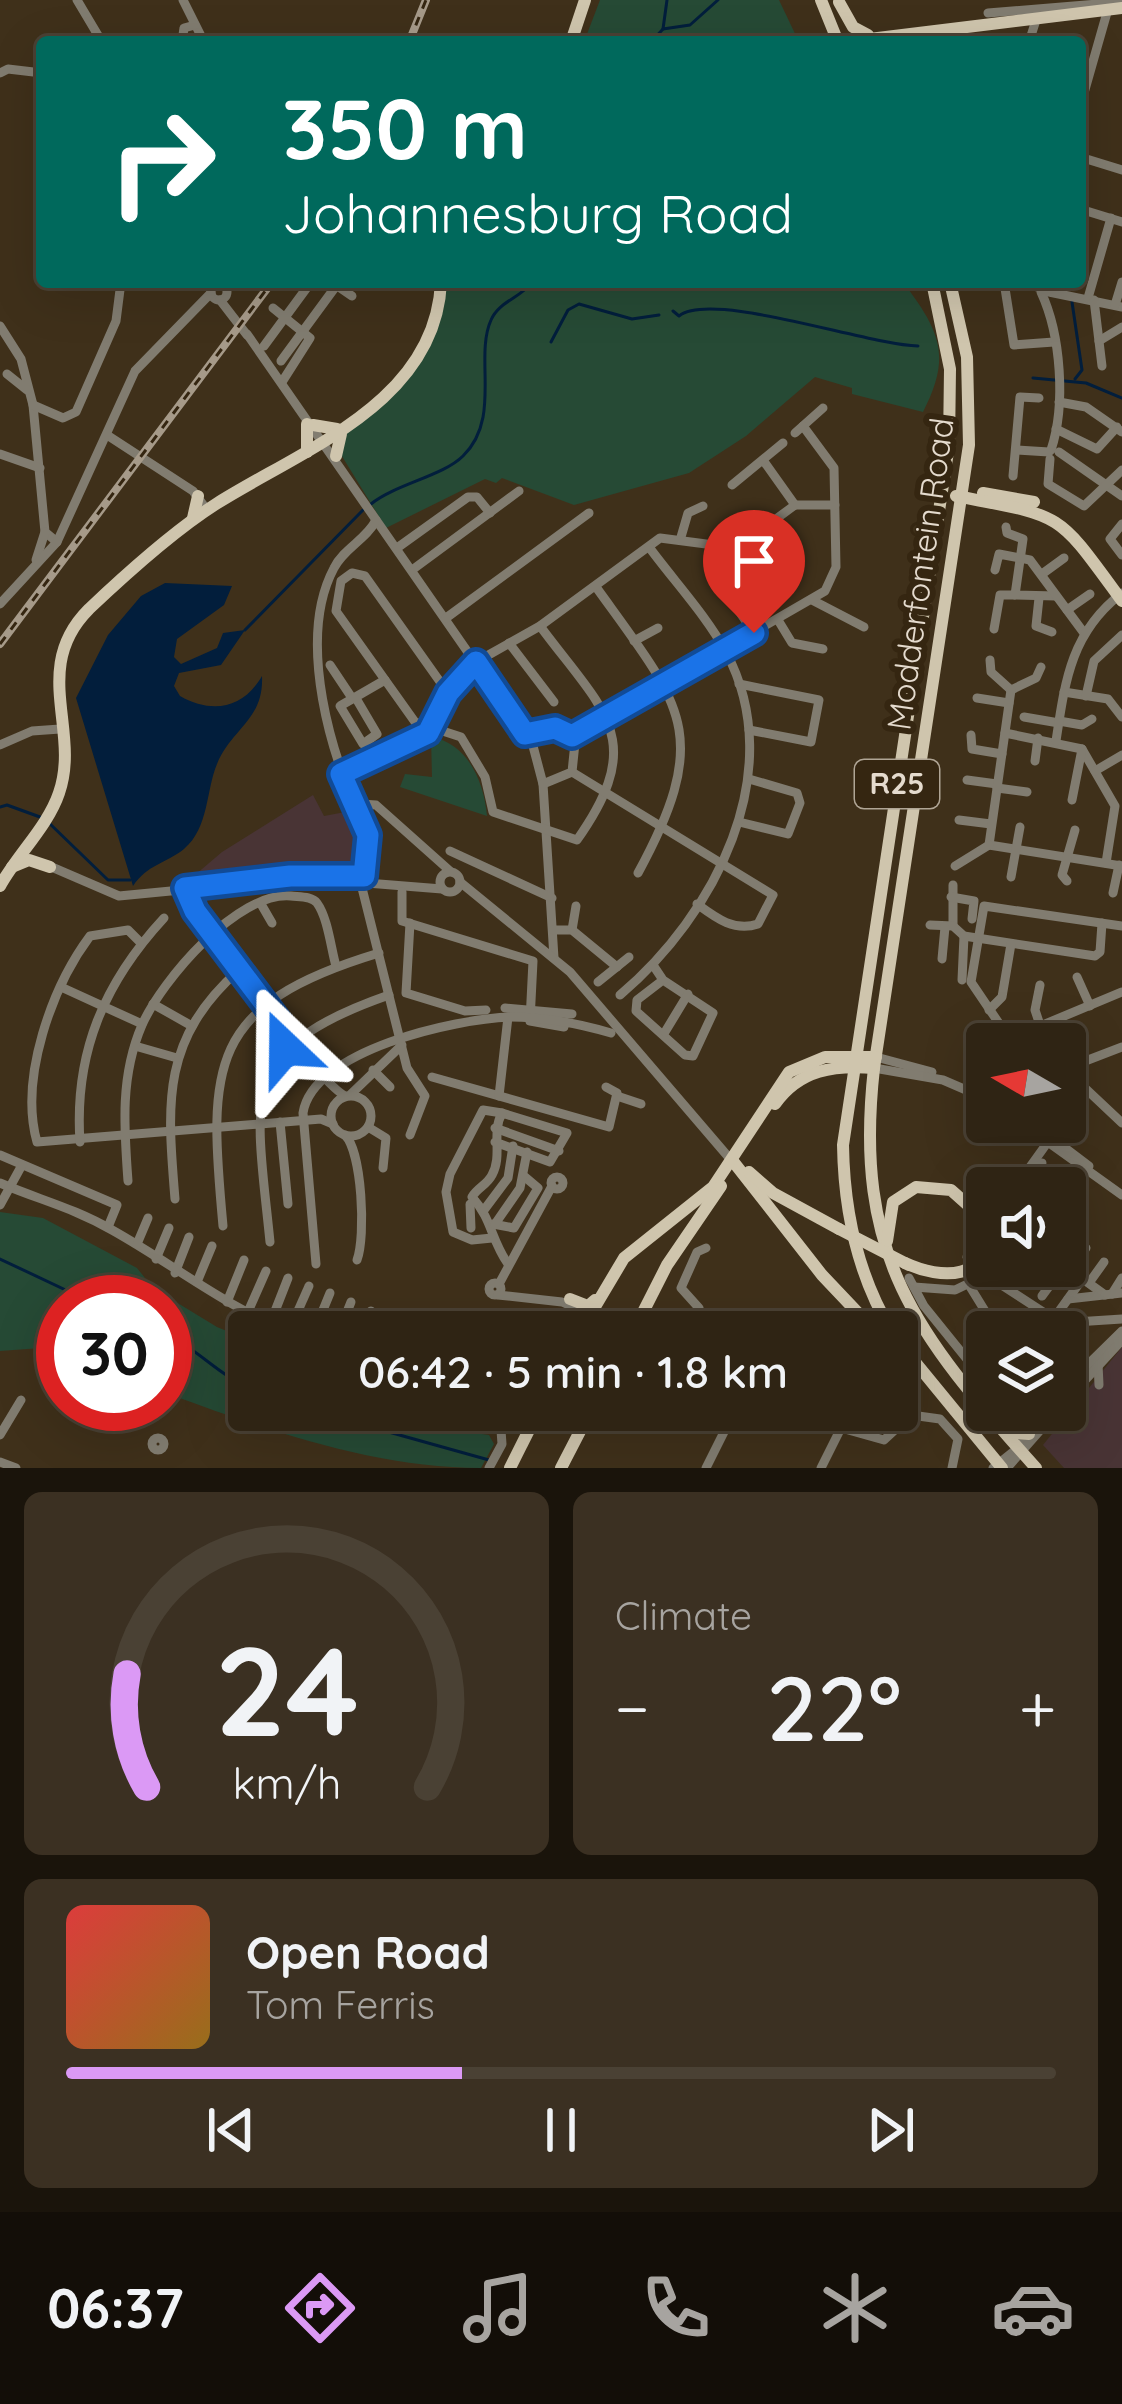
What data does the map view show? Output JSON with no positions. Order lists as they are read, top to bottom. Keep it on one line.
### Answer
{"streets":{"main road":["Modderfontein Road","R25"]},"north":"left","page":{"turn":["350 m","Johannesburg Road"],"limit":"30","trip":"06:42 · 5 min · 1.8 km","tile":"Climate","heat":["−","22°","+"],"song":["Open Road","Tom Ferris"],"tabs":"06:37","gauge":["24","km/h"]}}
